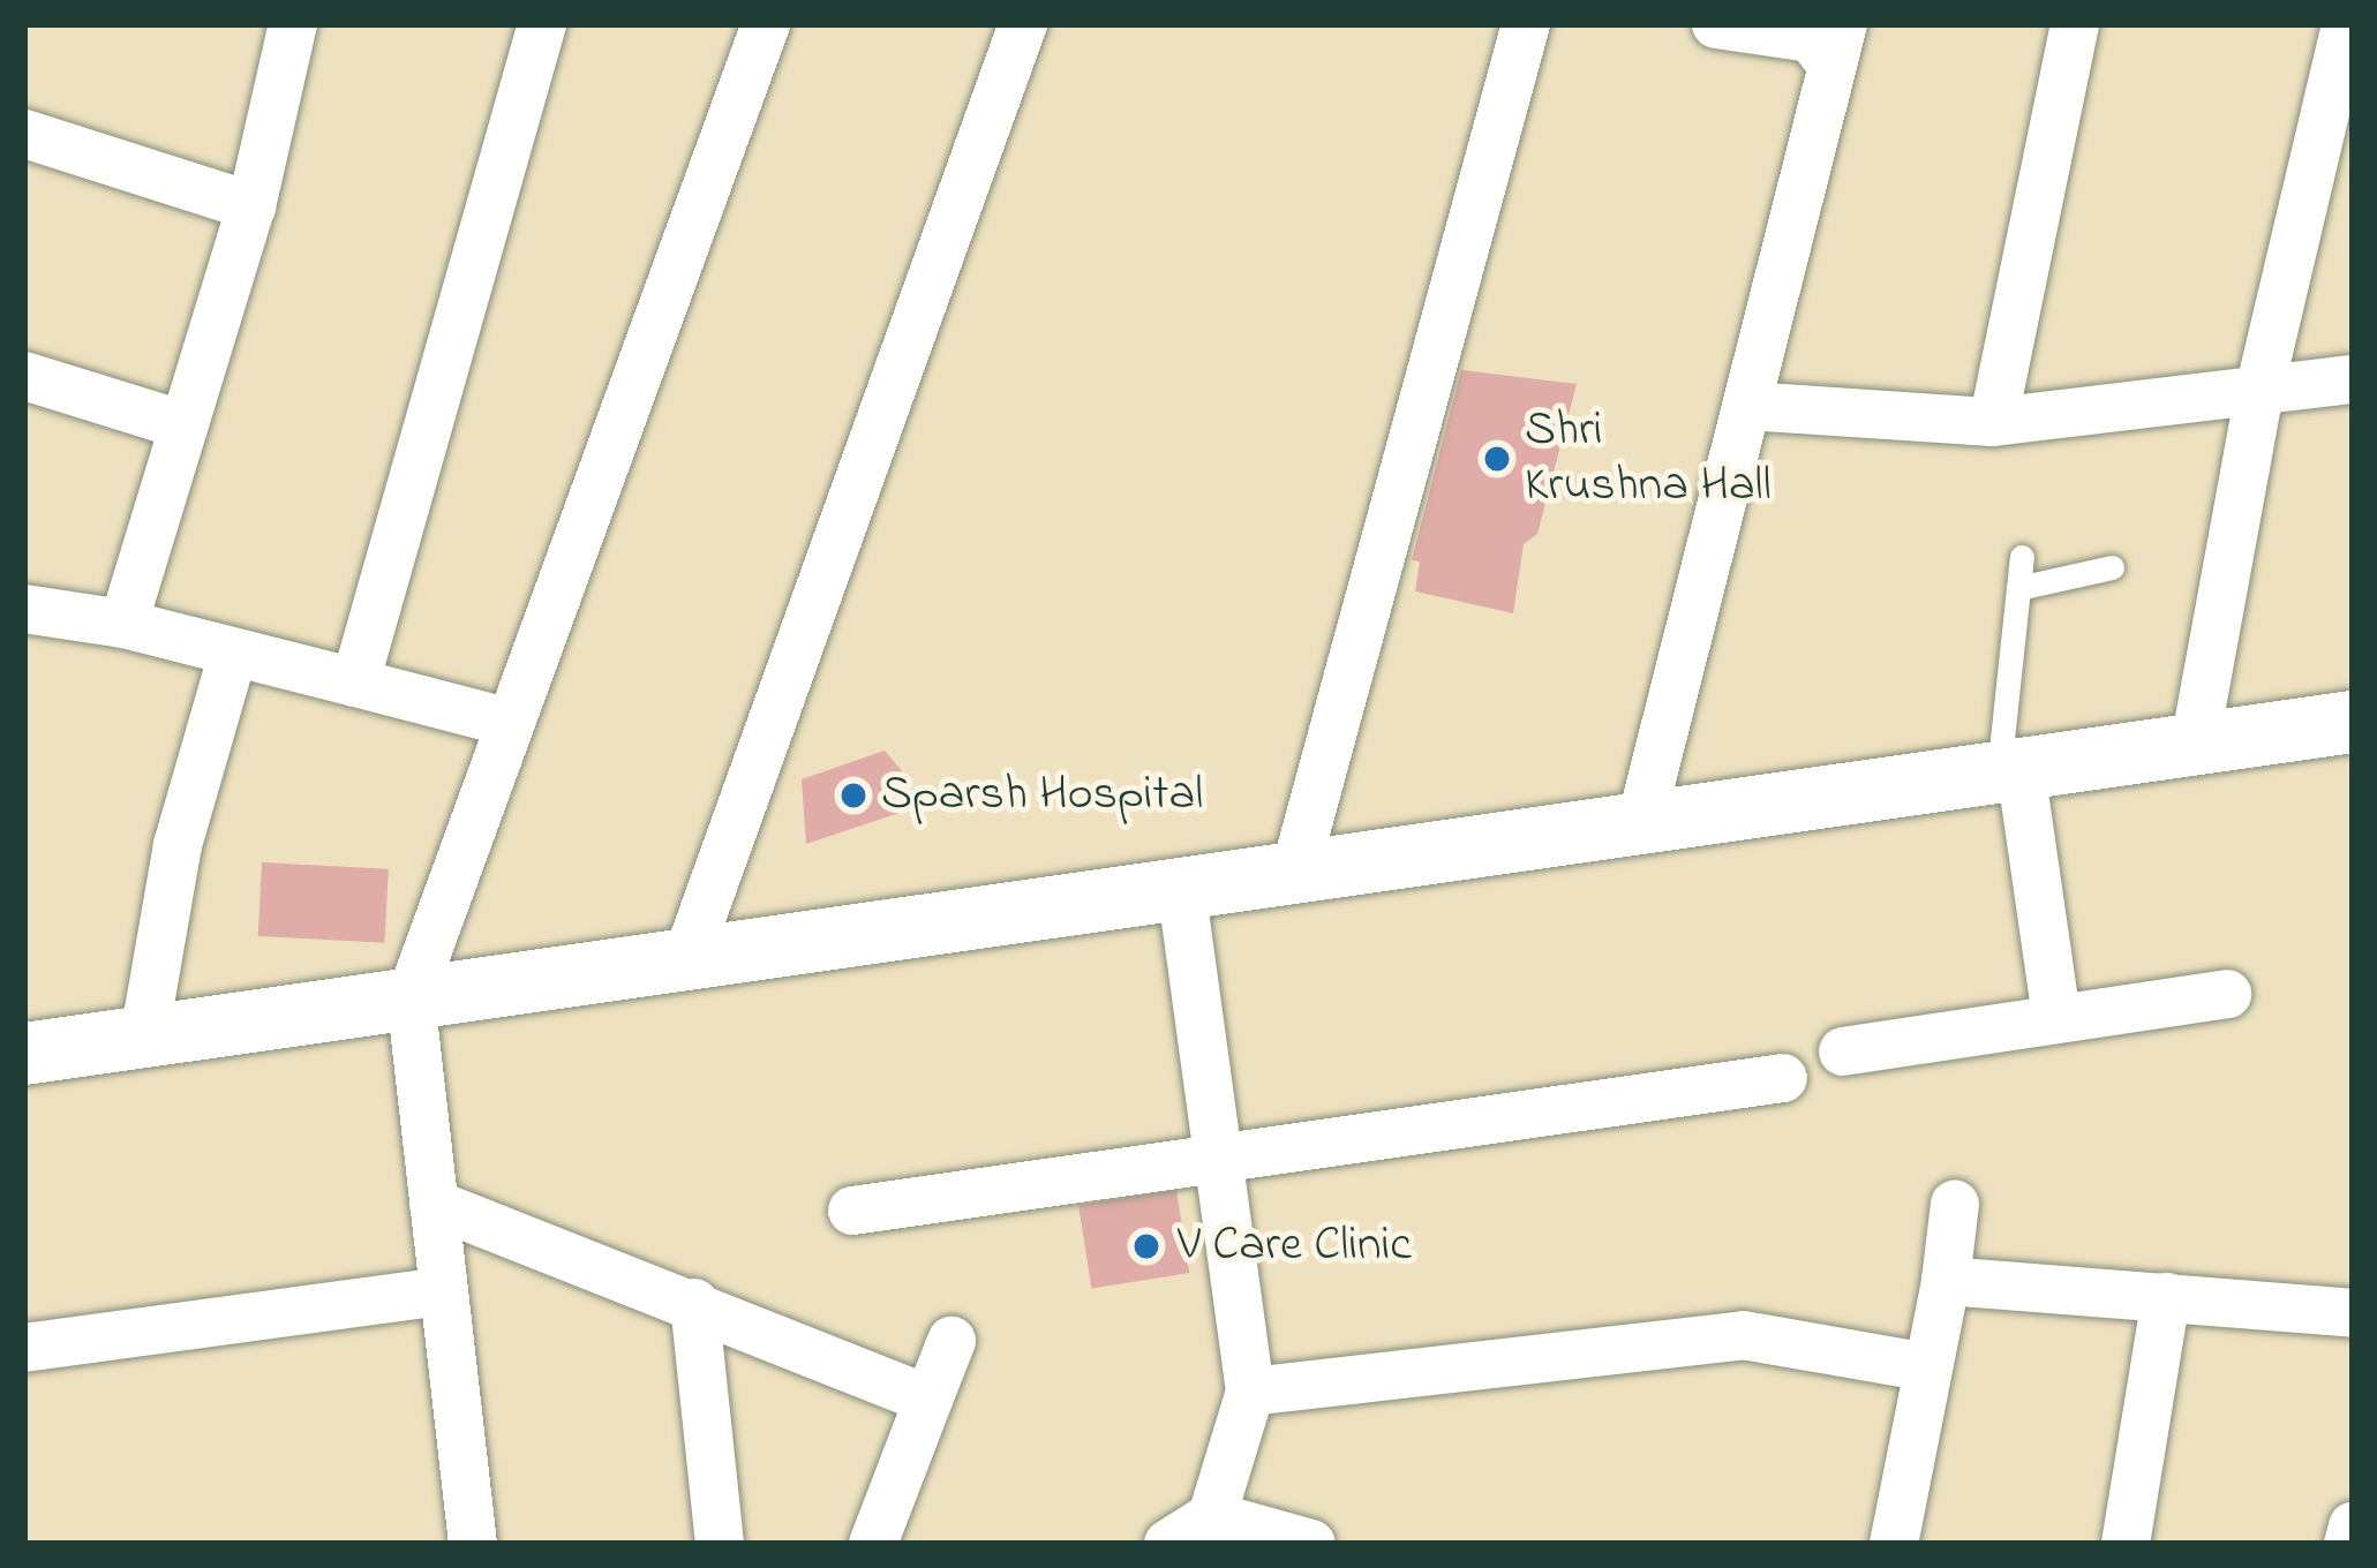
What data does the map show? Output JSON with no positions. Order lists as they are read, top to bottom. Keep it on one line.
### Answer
{"places":["Shri Krushna Hall","Sparsh Hospital","V Care Clinic"]}
